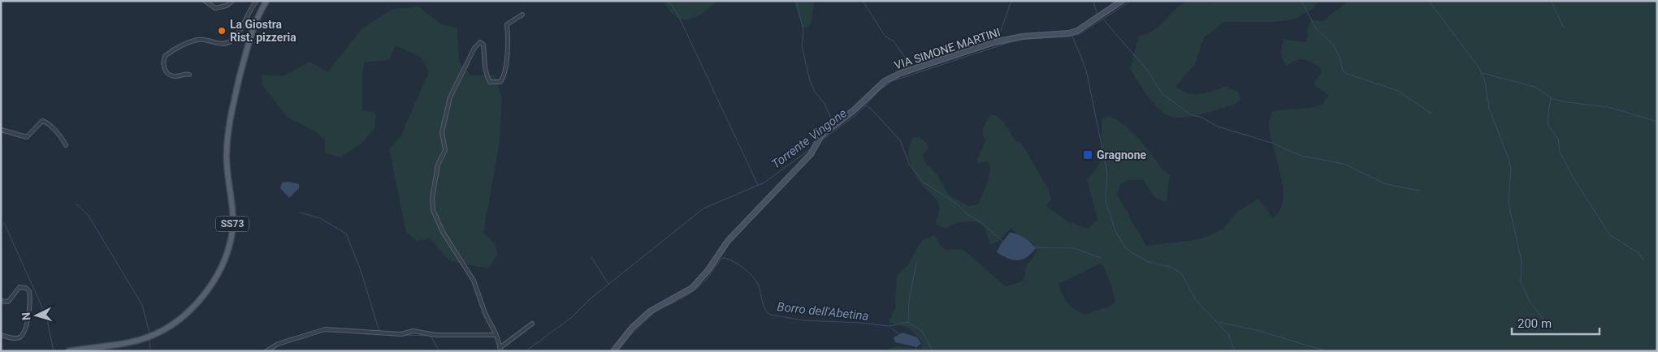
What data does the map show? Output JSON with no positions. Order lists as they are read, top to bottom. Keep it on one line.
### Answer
{"streets":{"main road":["SS73"],"street":["VIA SIMONE MARTINI"]},"water":["Torrente Vingone","Borro dell'Abetina"],"places":{"other":["La Giostra Rist. pizzeria"],"transit":["Gragnone"]},"scale_bar":"200 m","north":"left"}
